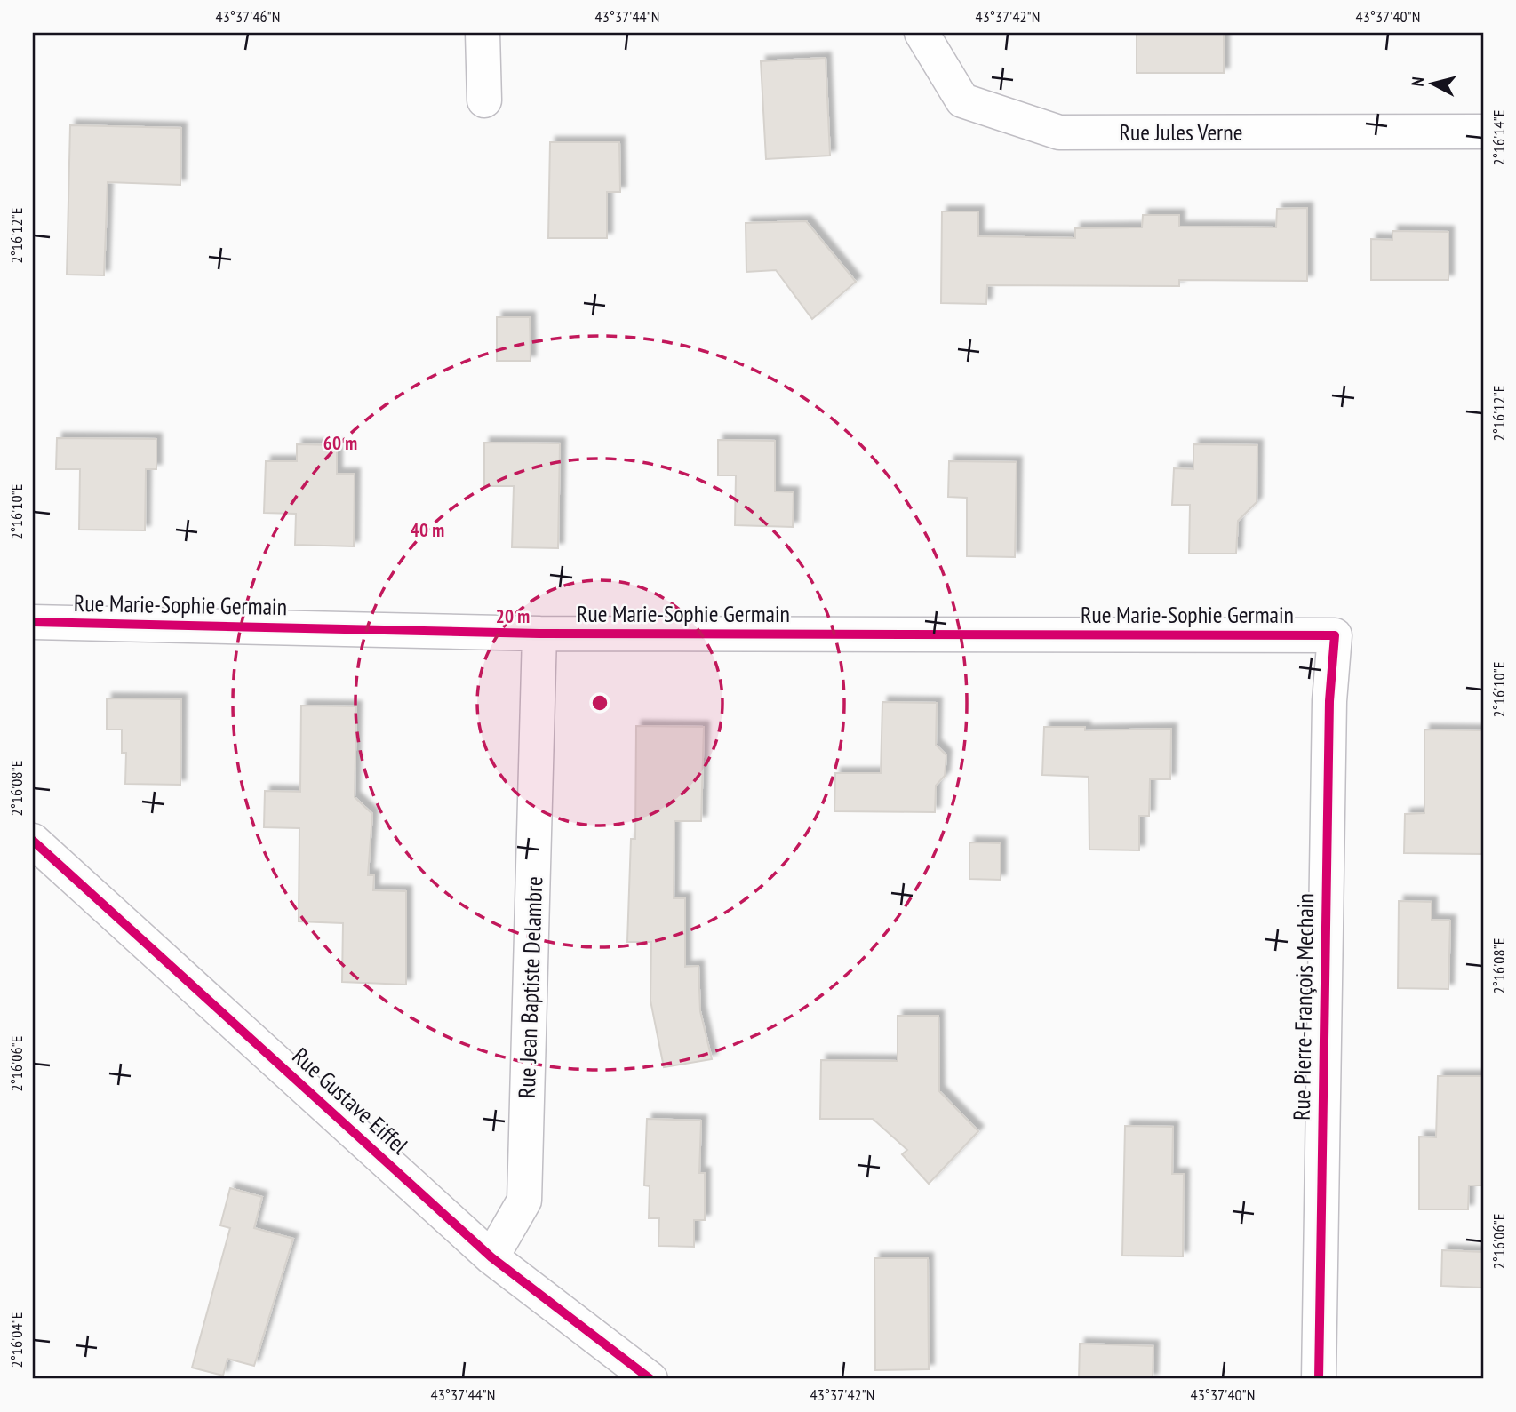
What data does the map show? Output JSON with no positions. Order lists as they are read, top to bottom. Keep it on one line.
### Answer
{"streets":{"street":["Rue Jules Verne","Rue Marie-Sophie Germain","Rue Jean Baptiste Delambre","Rue Pierre-François Mechain","Rue Gustave Eiffel"]},"crossings":[["Rue Marie-Sophie Germain","Rue Jean Baptiste Delambre"],["Rue Marie-Sophie Germain","Rue Pierre-François Mechain"],["Rue Jean Baptiste Delambre","Rue Gustave Eiffel"]],"north":"left","coordinates":["43°37'46\"N","43°37'44\"N","43°37'42\"N","43°37'40\"N","2°16'14\"E","2°16'12\"E","2°16'10\"E","2°16'08\"E","2°16'06\"E","2°16'04\"E"],"rings":["60 m","40 m","20 m"]}
